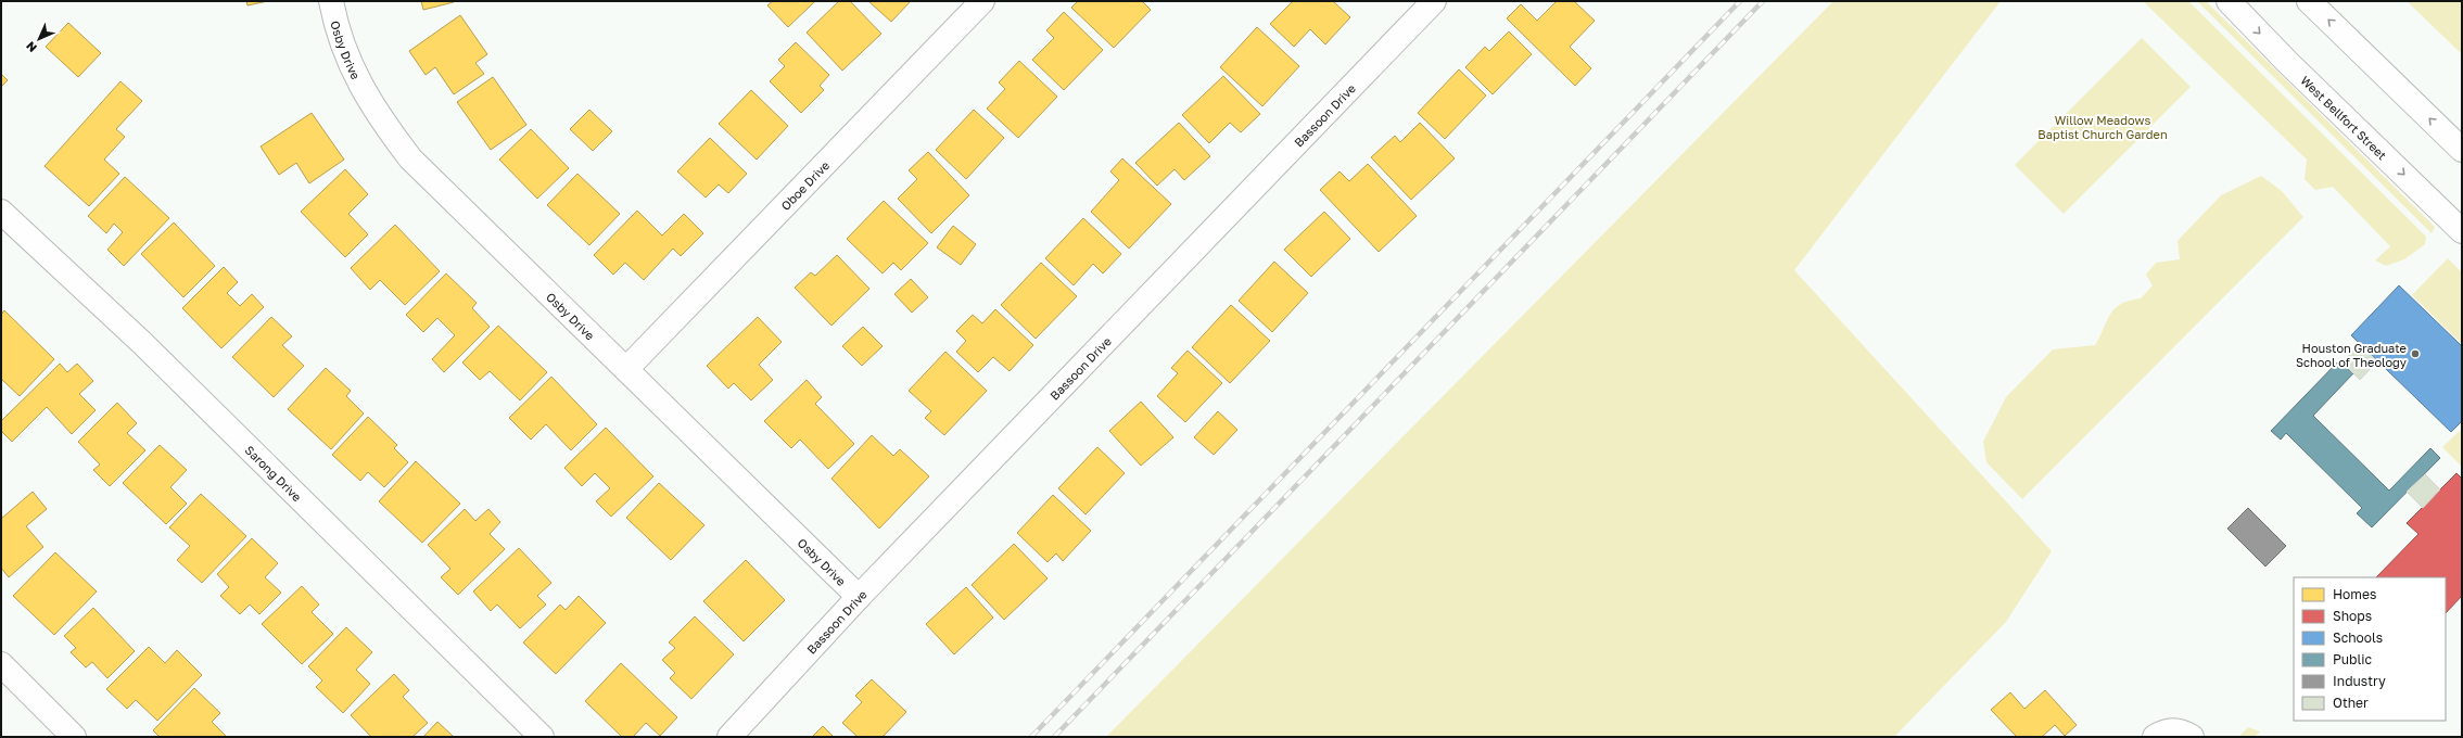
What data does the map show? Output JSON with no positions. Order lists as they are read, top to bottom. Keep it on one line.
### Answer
{"streets":{"street":["Osby Drive","Bassoon Drive","West Bellfort Street","Oboe Drive","Sarong Drive"]},"crossings":[["Osby Drive","Bassoon Drive"],["Osby Drive","Oboe Drive"]],"parks":["Willow Meadows Baptist Church Garden"],"places":["Houston Graduate School of Theology"],"legend":["Homes","Shops","Schools","Public","Industry","Other"],"north":"bottom left"}
